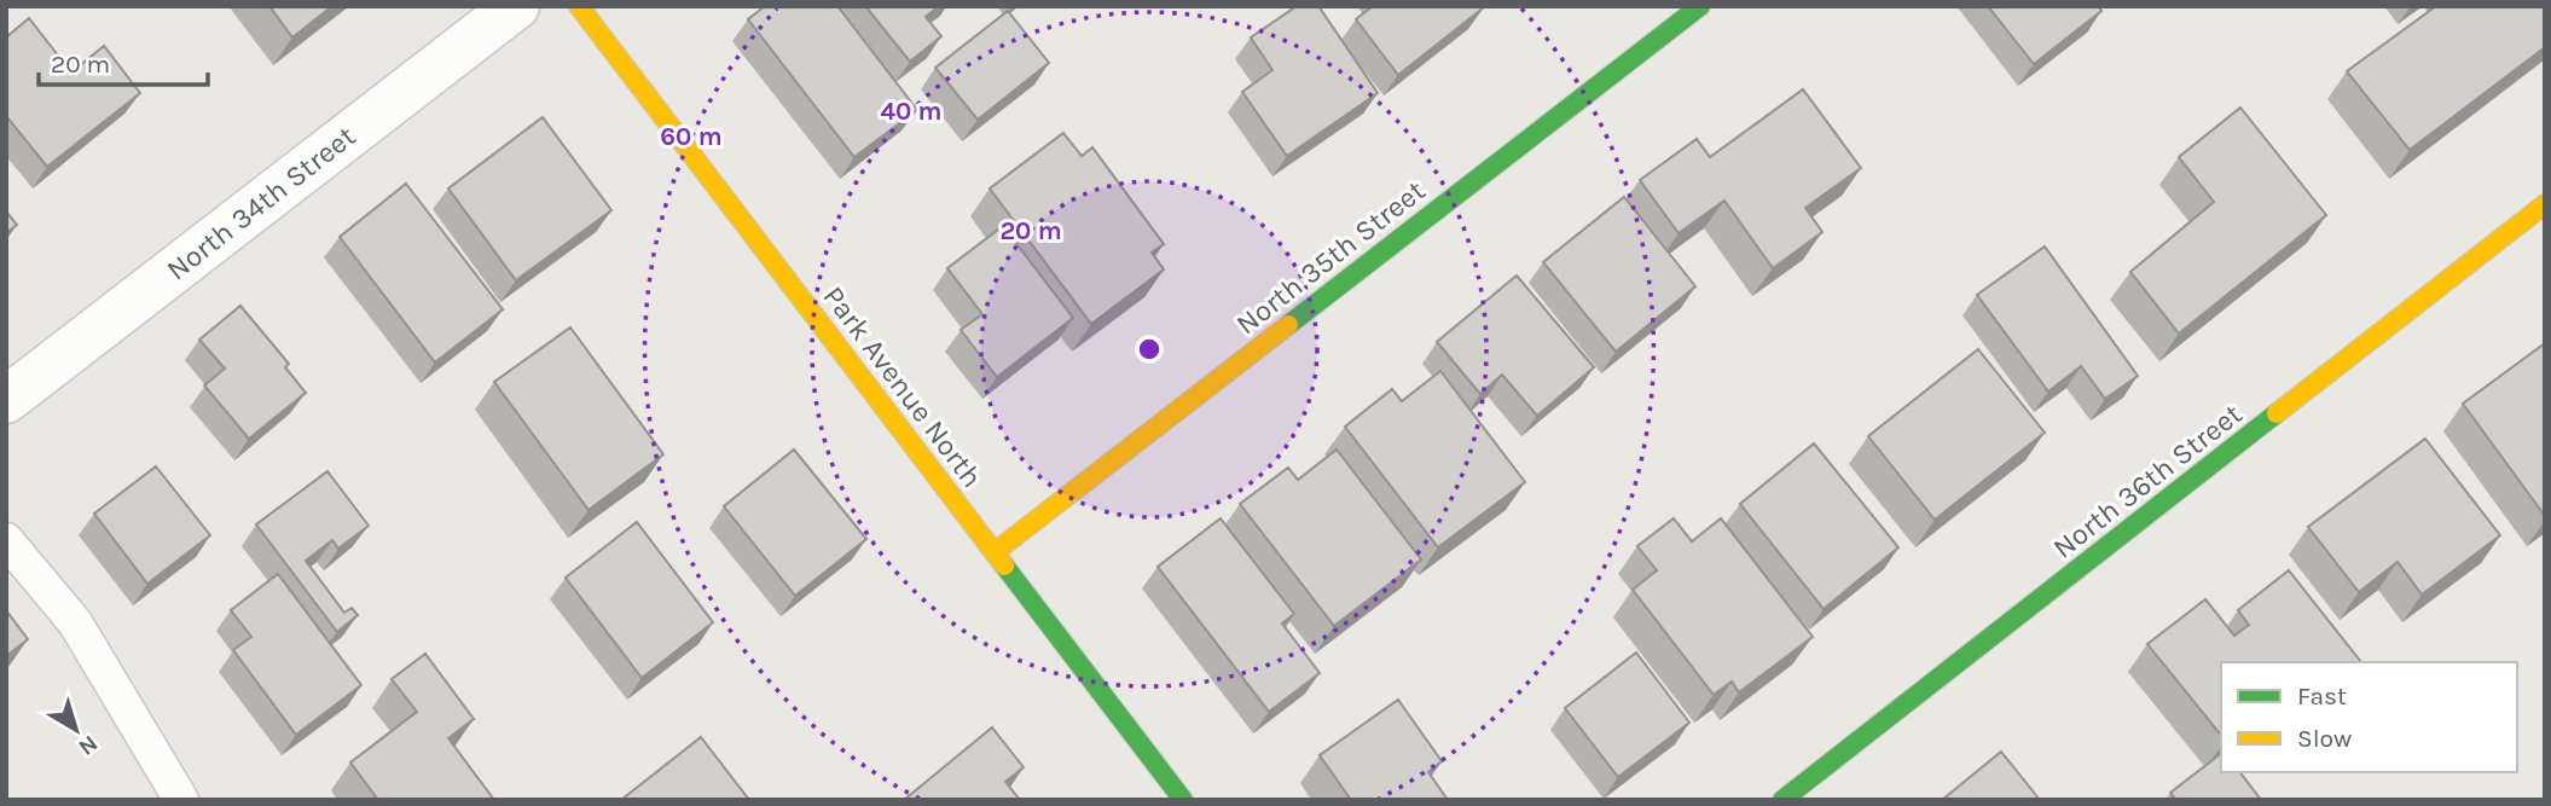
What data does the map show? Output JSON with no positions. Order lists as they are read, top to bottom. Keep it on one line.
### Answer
{"streets":{"street":["North 34th Street","North 35th Street","Park Avenue North","North 36th Street"]},"crossings":[["North 35th Street","Park Avenue North"]],"legend":["Fast","Slow"],"scale_bar":"20 m","north":"bottom right","rings":["40 m","60 m","20 m"]}
